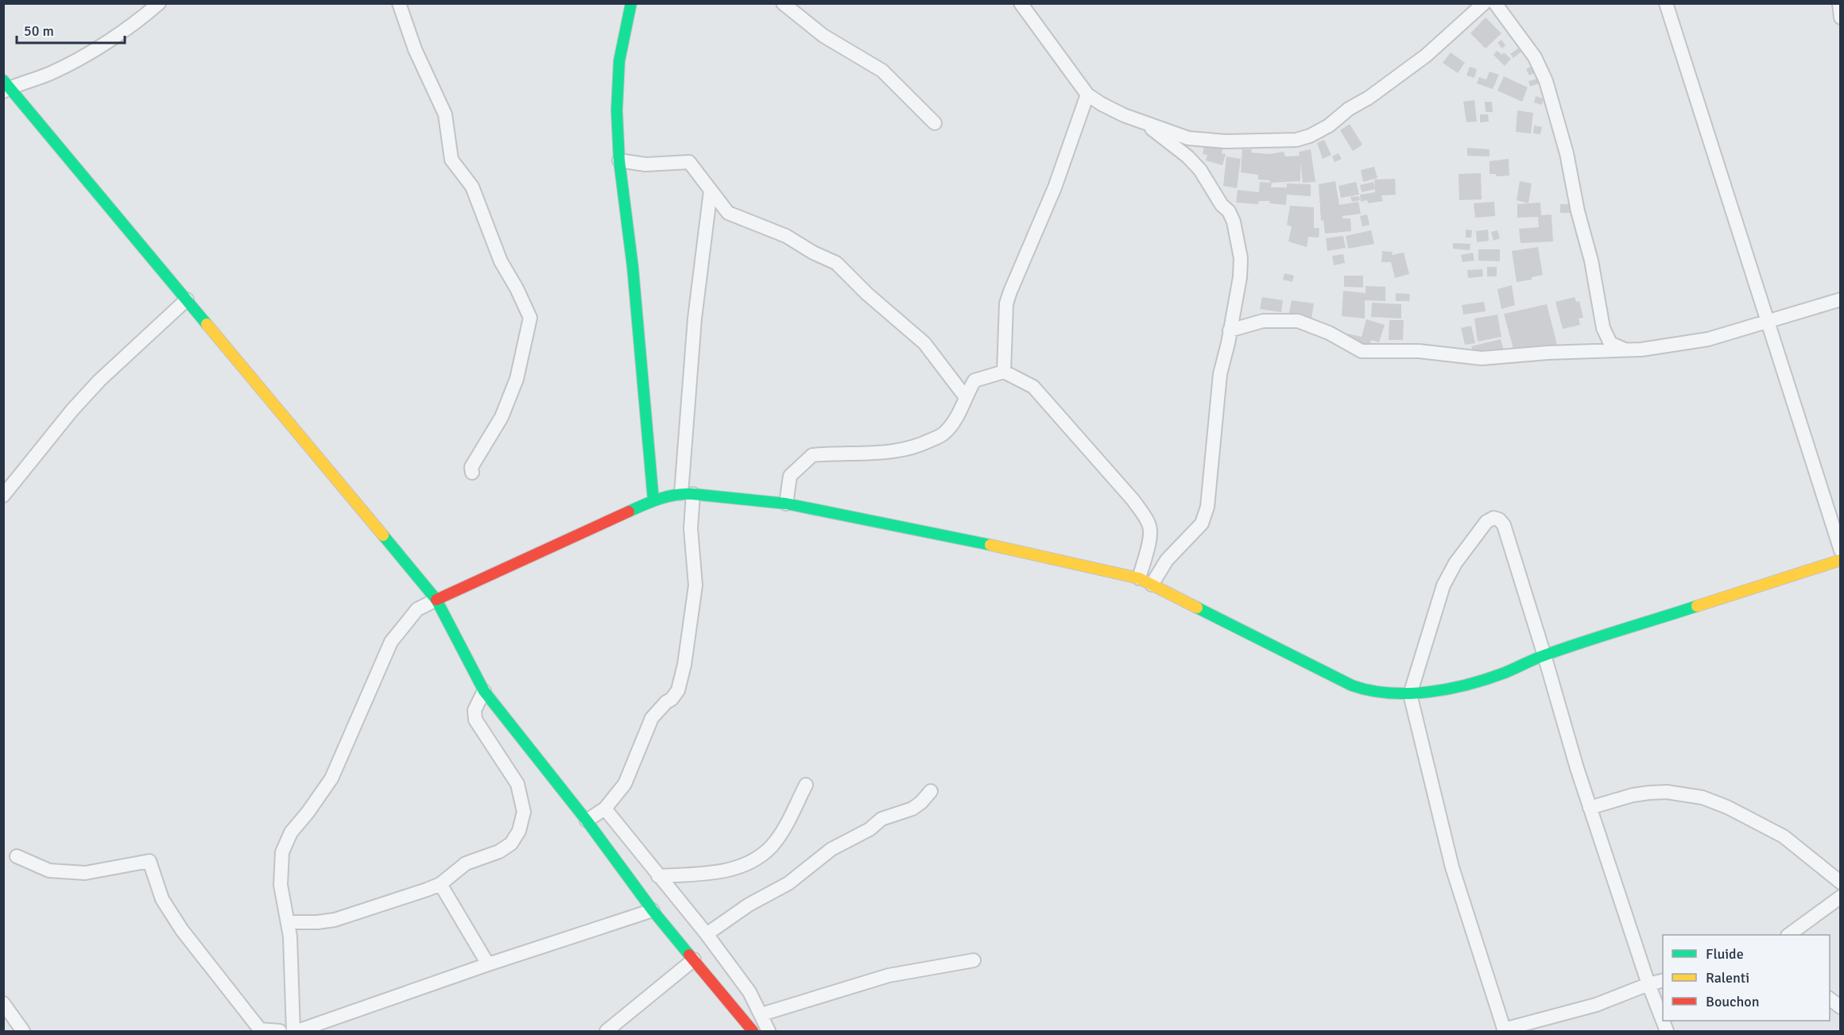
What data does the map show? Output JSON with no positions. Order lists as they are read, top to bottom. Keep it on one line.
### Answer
{"legend":["Fluide","Ralenti","Bouchon"],"scale_bar":"50 m"}
